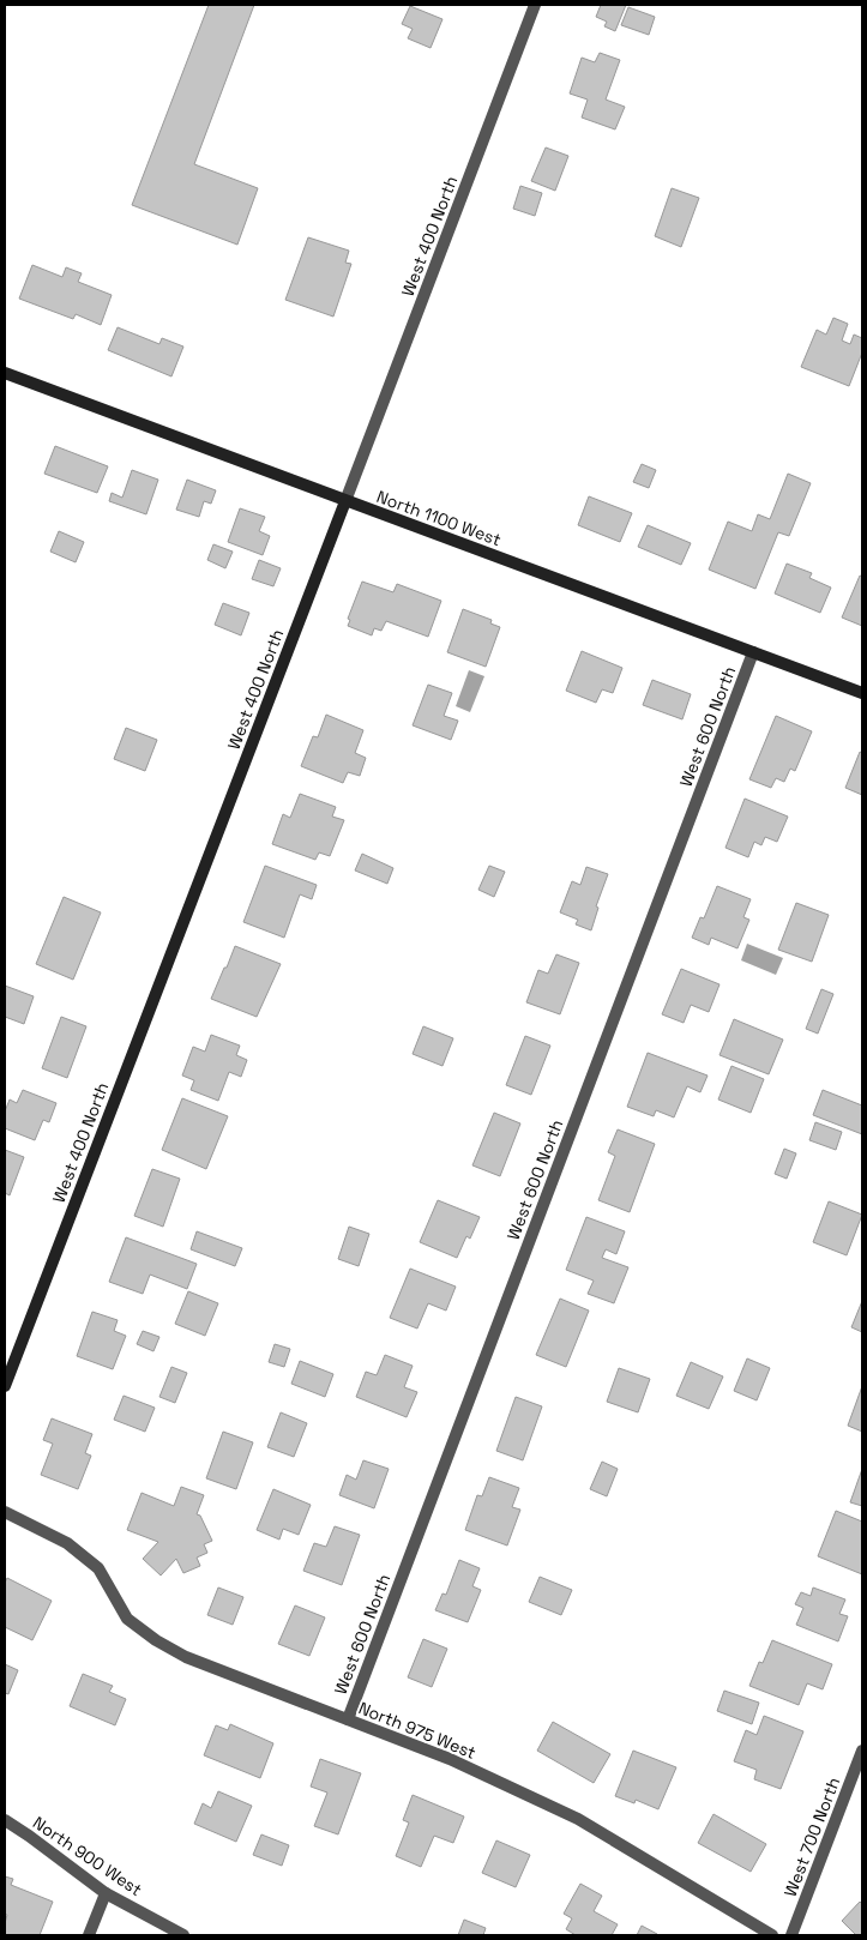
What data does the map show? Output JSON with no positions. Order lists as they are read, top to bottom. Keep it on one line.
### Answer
{"streets":{"street":["West 400 North","North 1100 West","West 600 North","North 975 West","West 700 North","North 900 West"]},"crossings":[["West 400 North","North 1100 West"],["North 1100 West","West 600 North"],["West 600 North","North 975 West"]]}
